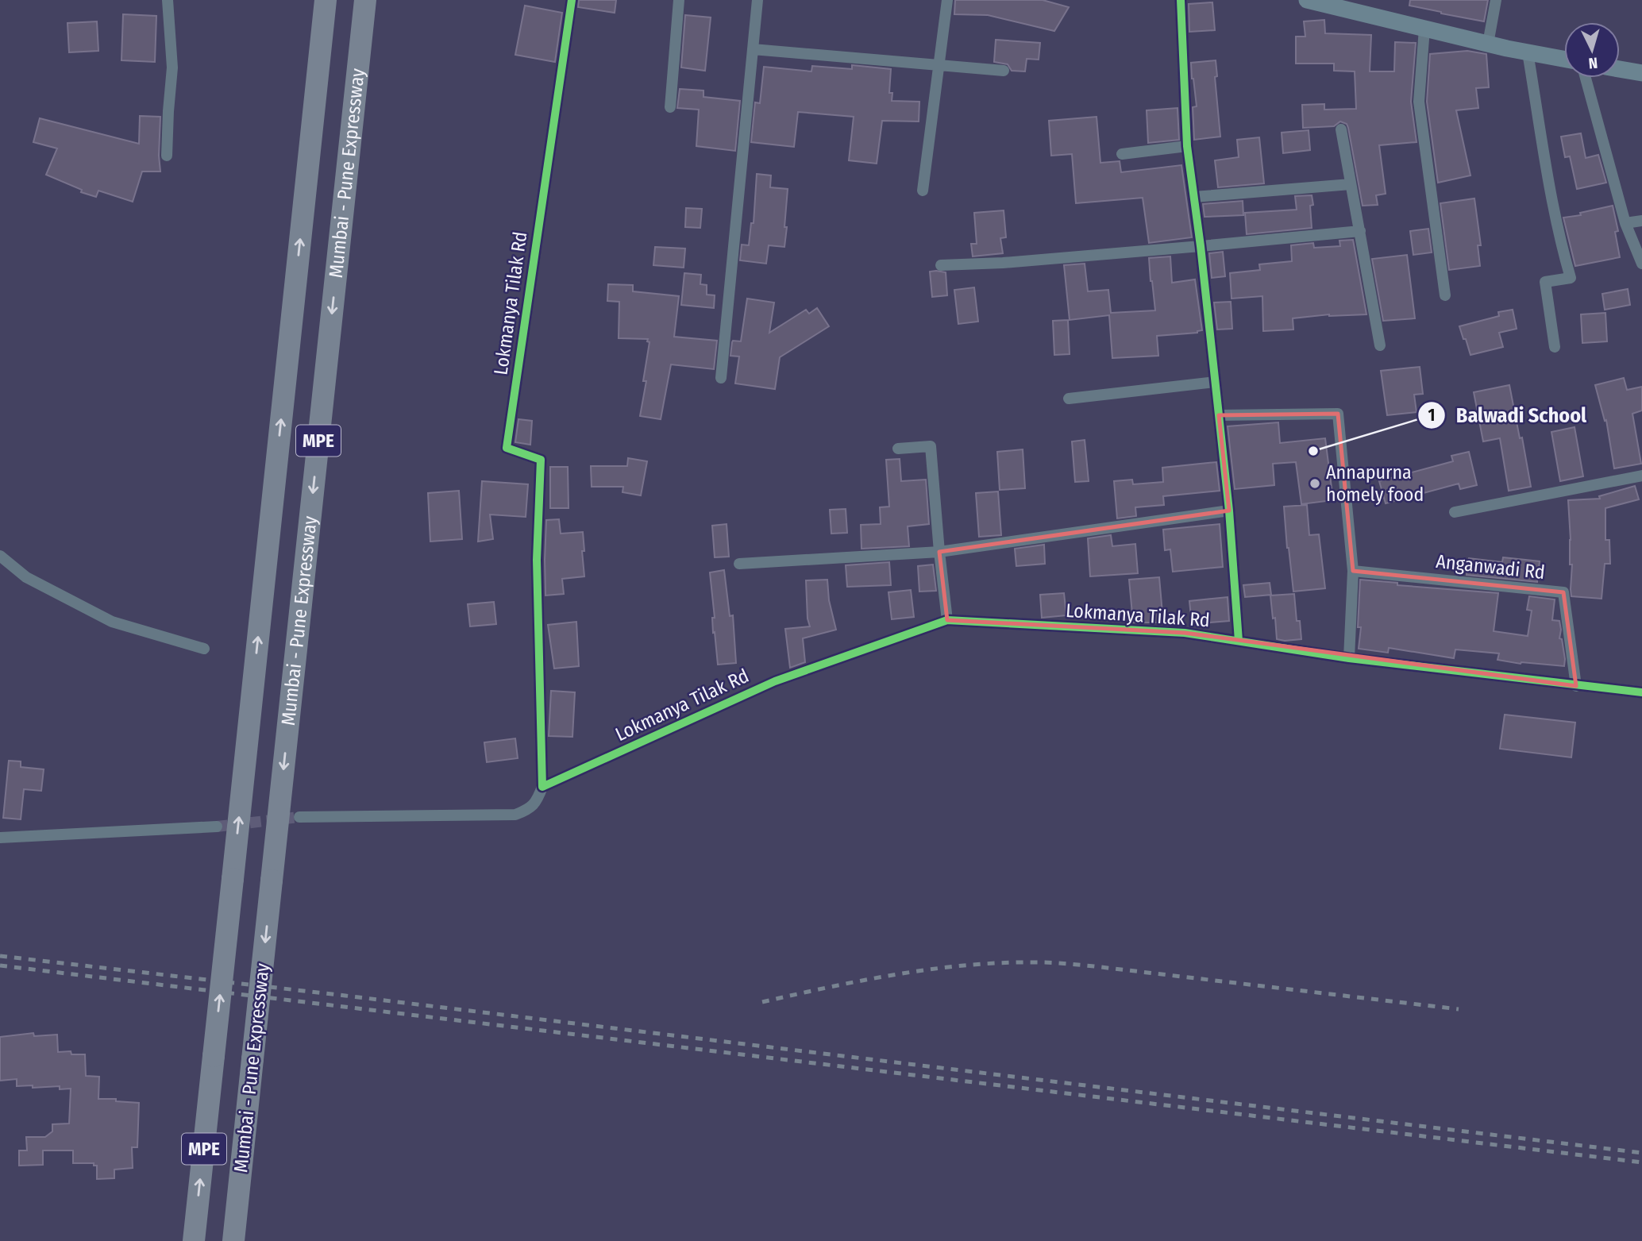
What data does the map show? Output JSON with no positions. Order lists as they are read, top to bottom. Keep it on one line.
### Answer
{"streets":{"highway":["Mumbai - Pune Expressway","MPE"],"street":["Lokmanya Tilak Rd","Anganwadi Rd"]},"crossings":[["Lokmanya Tilak Rd","Anganwadi Rd"]],"places":["Balwadi School","Annapurna homely food"],"north":"bottom"}
